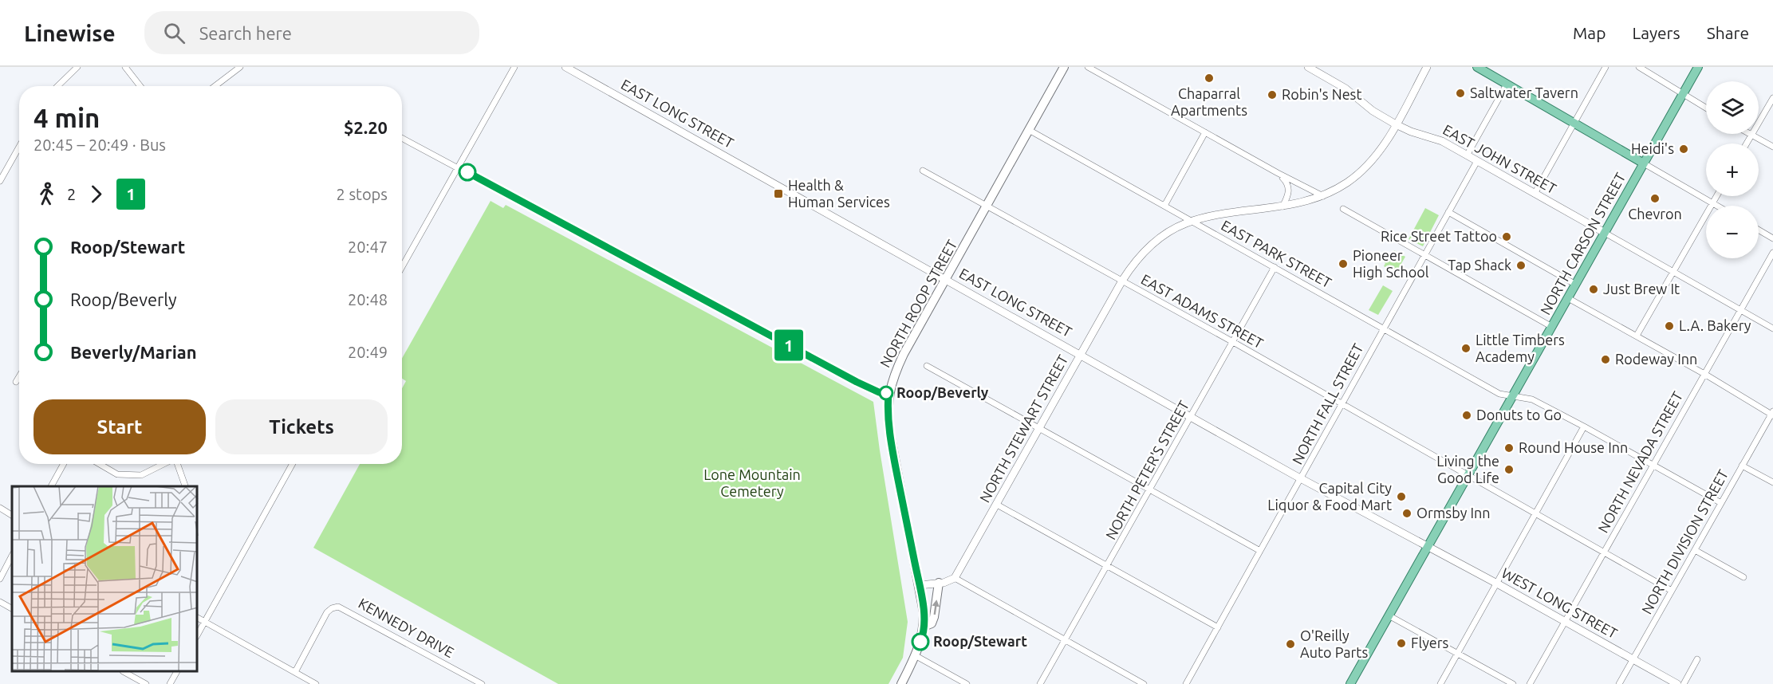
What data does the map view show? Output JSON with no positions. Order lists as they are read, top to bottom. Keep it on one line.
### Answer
{"streets":{"main road":["NORTH CARSON STREET","NORTH ROOP STREET"],"street":["EAST LONG STREET","EAST JOHN STREET","EAST PARK STREET","EAST ADAMS STREET","NORTH FALL STREET","NORTH STEWART STREET","NORTH NEVADA STREET","NORTH PETER'S STREET","NORTH DIVISION STREET","WEST LONG STREET","KENNEDY DRIVE"]},"crossings":[["EAST LONG STREET","NORTH CARSON STREET"],["EAST LONG STREET","NORTH ROOP STREET"],["EAST LONG STREET","NORTH FALL STREET"],["EAST LONG STREET","NORTH STEWART STREET"],["EAST LONG STREET","NORTH PETER'S STREET"],["EAST LONG STREET","WEST LONG STREET"],["EAST JOHN STREET","NORTH CARSON STREET"],["EAST JOHN STREET","NORTH FALL STREET"],["EAST JOHN STREET","NORTH STEWART STREET"],["NORTH CARSON STREET","EAST PARK STREET"],["NORTH CARSON STREET","EAST ADAMS STREET"],["NORTH CARSON STREET","WEST LONG STREET"],["EAST PARK STREET","NORTH ROOP STREET"],["EAST PARK STREET","NORTH FALL STREET"],["EAST PARK STREET","NORTH STEWART STREET"],["EAST PARK STREET","NORTH NEVADA STREET"],["EAST PARK STREET","NORTH PETER'S STREET"],["EAST PARK STREET","NORTH DIVISION STREET"],["NORTH ROOP STREET","EAST ADAMS STREET"],["EAST ADAMS STREET","NORTH FALL STREET"],["EAST ADAMS STREET","NORTH STEWART STREET"],["EAST ADAMS STREET","NORTH NEVADA STREET"],["EAST ADAMS STREET","NORTH PETER'S STREET"],["EAST ADAMS STREET","NORTH DIVISION STREET"],["NORTH NEVADA STREET","WEST LONG STREET"],["NORTH DIVISION STREET","WEST LONG STREET"]],"parks":["Lone Mountain Cemetery"],"places":{"other":["Chaparral Apartments","Saltwater Tavern","Robin's Nest","Heidi's","Chevron","Rice Street Tattoo","Pioneer High School","Tap Shack","Just Brew It","L.A. Bakery","Little Timbers Academy","Rodeway Inn","Roop/Beverly","Donuts to Go","Round House Inn","Living the Good Life","Capital City Liquor & Food Mart","Ormsby Inn","Roop/Stewart","Flyers","O'Reilly Auto Parts"],"transit":["Health & Human Services"]},"lines":["bus line 1"],"page":{"header":"Linewise","search":"Search here","nav":["Map","Layers","Share"],"on_map":"1","map_buttons":["+","−"],"heading":["4 min","20:45 – 20:49 · Bus","$2.20"],"legs":["2","1","2 stops"],"list":[{"name":"Roop/Stewart","value":"20:47"},{"name":"Roop/Beverly","value":"20:48"},{"name":"Beverly/Marian","value":"20:49"}],"buttons":["Start","Tickets"]}}
